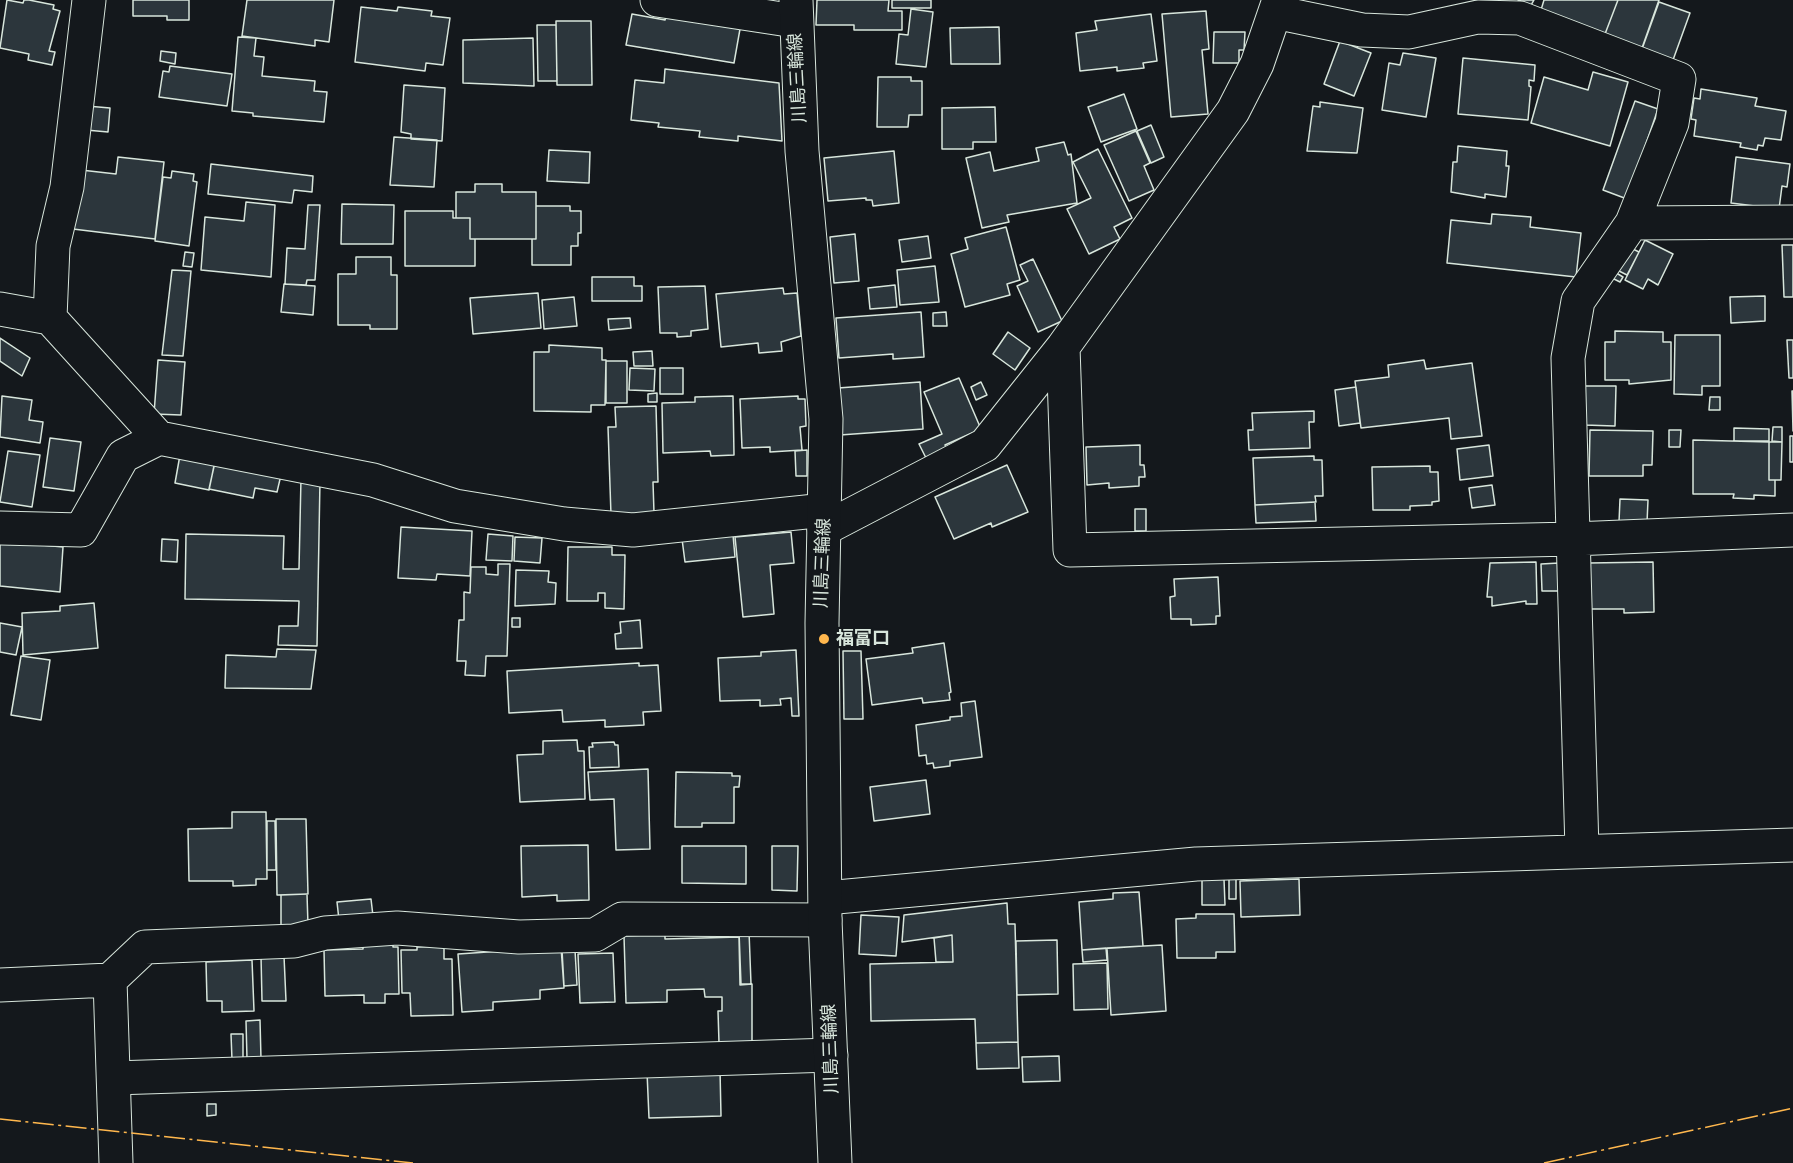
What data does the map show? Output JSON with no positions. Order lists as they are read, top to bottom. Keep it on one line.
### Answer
{"streets":{"street":["川島三輪線"]},"places":["福富口"]}
